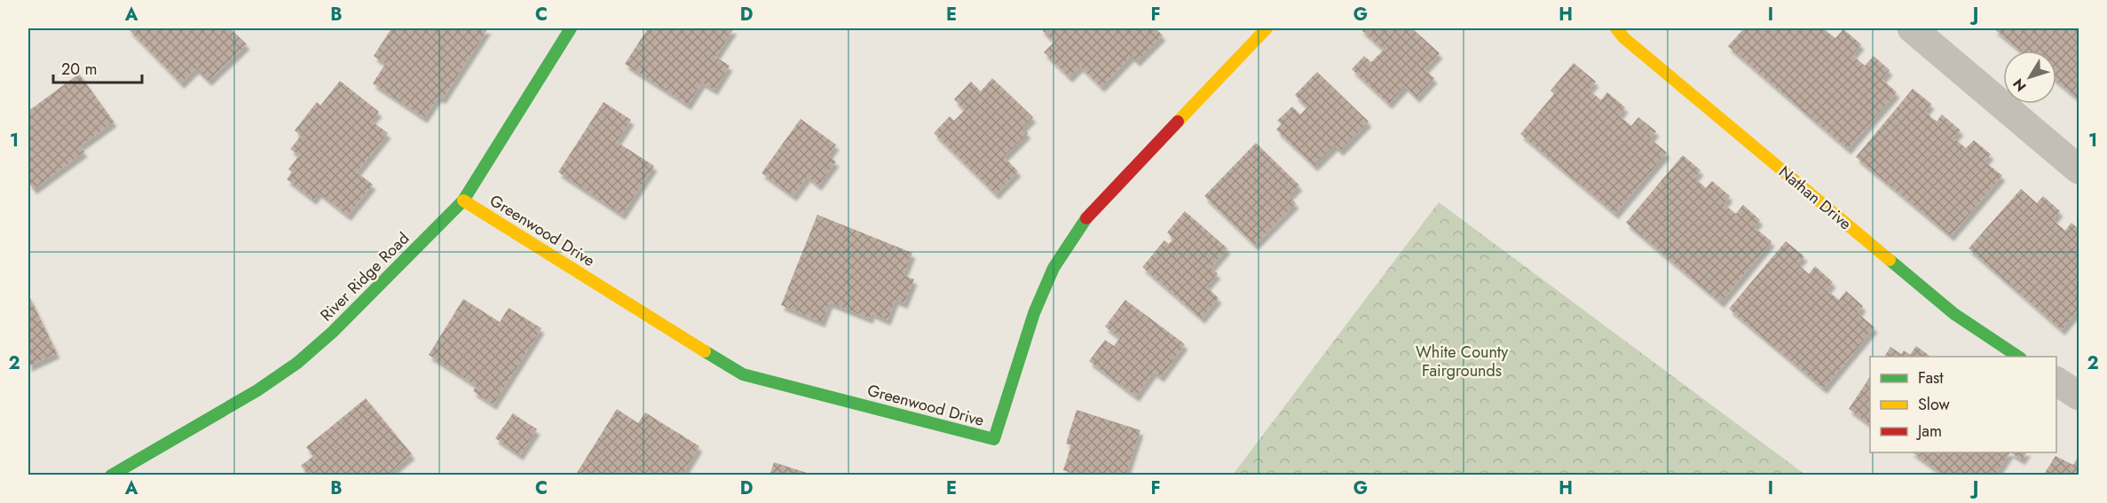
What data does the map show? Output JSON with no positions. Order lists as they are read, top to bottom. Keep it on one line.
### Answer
{"streets":{"street":["Nathan Drive","Greenwood Drive","River Ridge Road"]},"crossings":[["Greenwood Drive","River Ridge Road"]],"parks":["White County Fairgrounds"],"legend":["Fast","Slow","Jam"],"scale_bar":"20 m","north":"bottom left","grid":{"columns":["A","B","C","D","E","F","G","H","I","J"],"rows":["1","2"]}}
